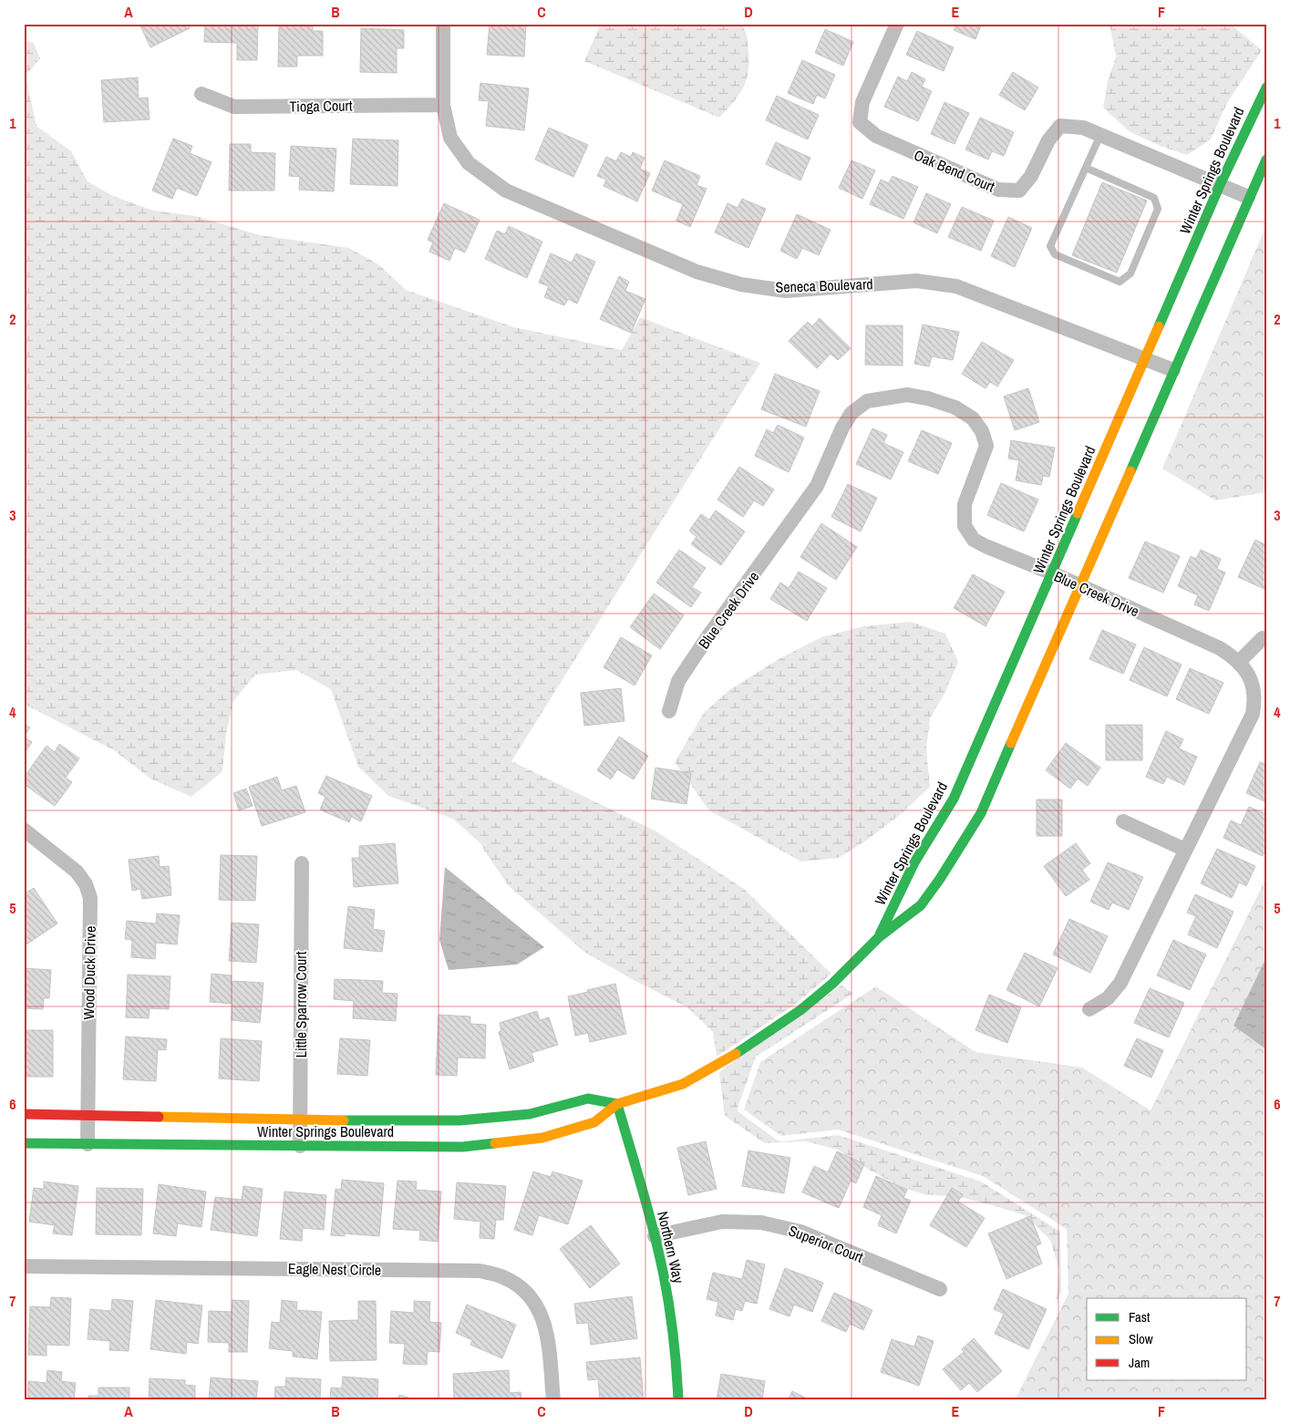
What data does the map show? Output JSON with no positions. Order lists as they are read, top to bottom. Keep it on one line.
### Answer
{"streets":{"street":["Tioga Court","Oak Bend Court","Winter Springs Boulevard","Seneca Boulevard","Blue Creek Drive","Wood Duck Drive","Little Sparrow Court","Superior Court","Northern Way","Eagle Nest Circle"]},"crossings":[["Tioga Court","Seneca Boulevard"],["Oak Bend Court","Winter Springs Boulevard"],["Winter Springs Boulevard","Seneca Boulevard"],["Winter Springs Boulevard","Blue Creek Drive"],["Winter Springs Boulevard","Wood Duck Drive"],["Winter Springs Boulevard","Little Sparrow Court"],["Winter Springs Boulevard","Northern Way"],["Superior Court","Northern Way"]],"legend":["Fast","Slow","Jam"],"grid":{"columns":["A","B","C","D","E","F"],"rows":["1","2","3","4","5","6","7"]}}
